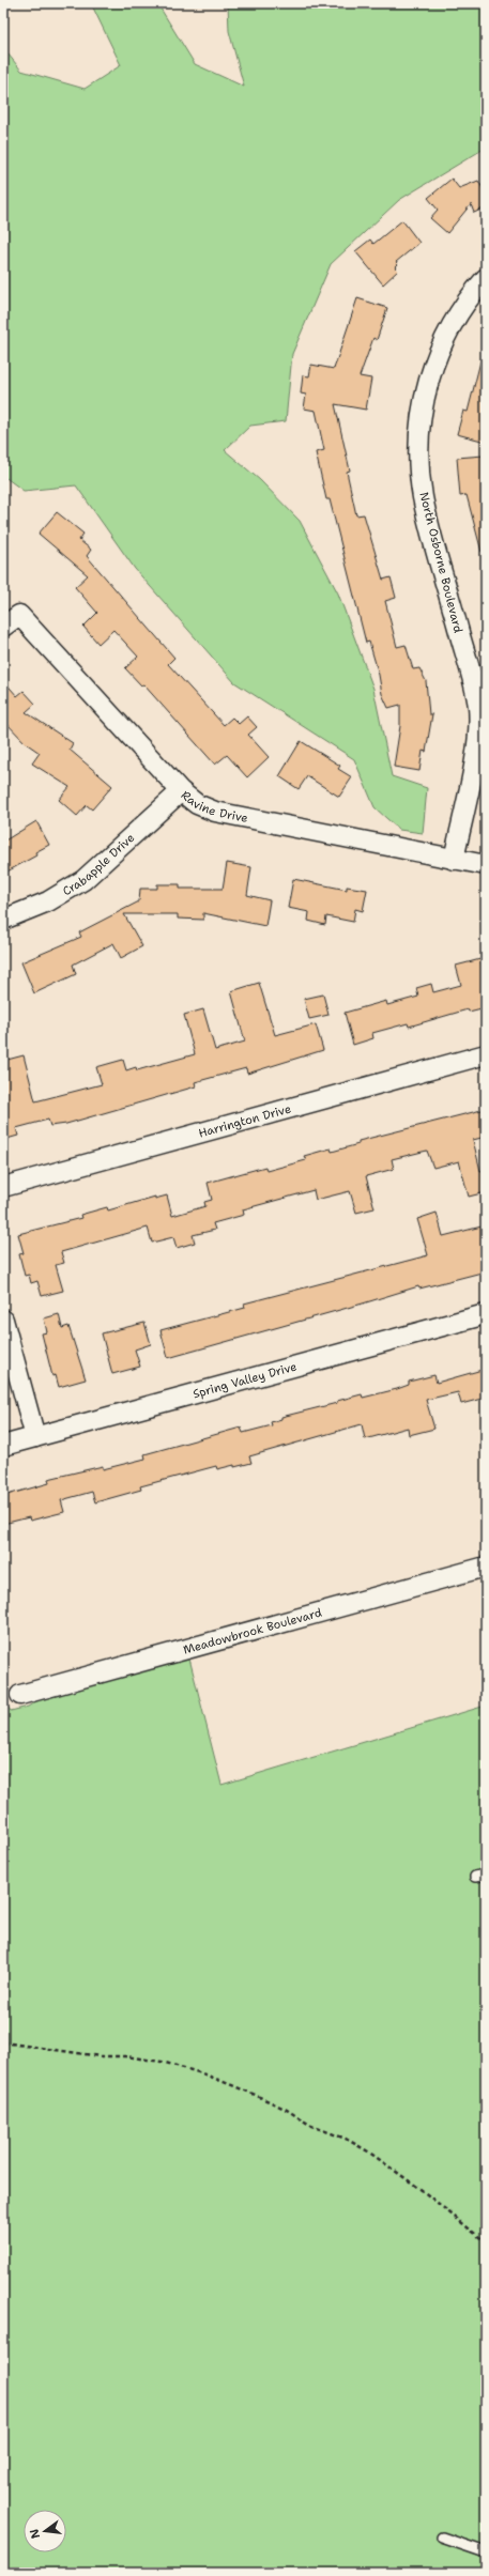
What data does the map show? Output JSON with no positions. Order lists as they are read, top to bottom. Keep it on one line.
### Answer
{"streets":{"street":["North Osborne Boulevard","Ravine Drive","Crabapple Drive","Harrington Drive","Spring Valley Drive","Meadowbrook Boulevard"]},"crossings":[["North Osborne Boulevard","Ravine Drive"],["Ravine Drive","Crabapple Drive"]],"north":"left"}
